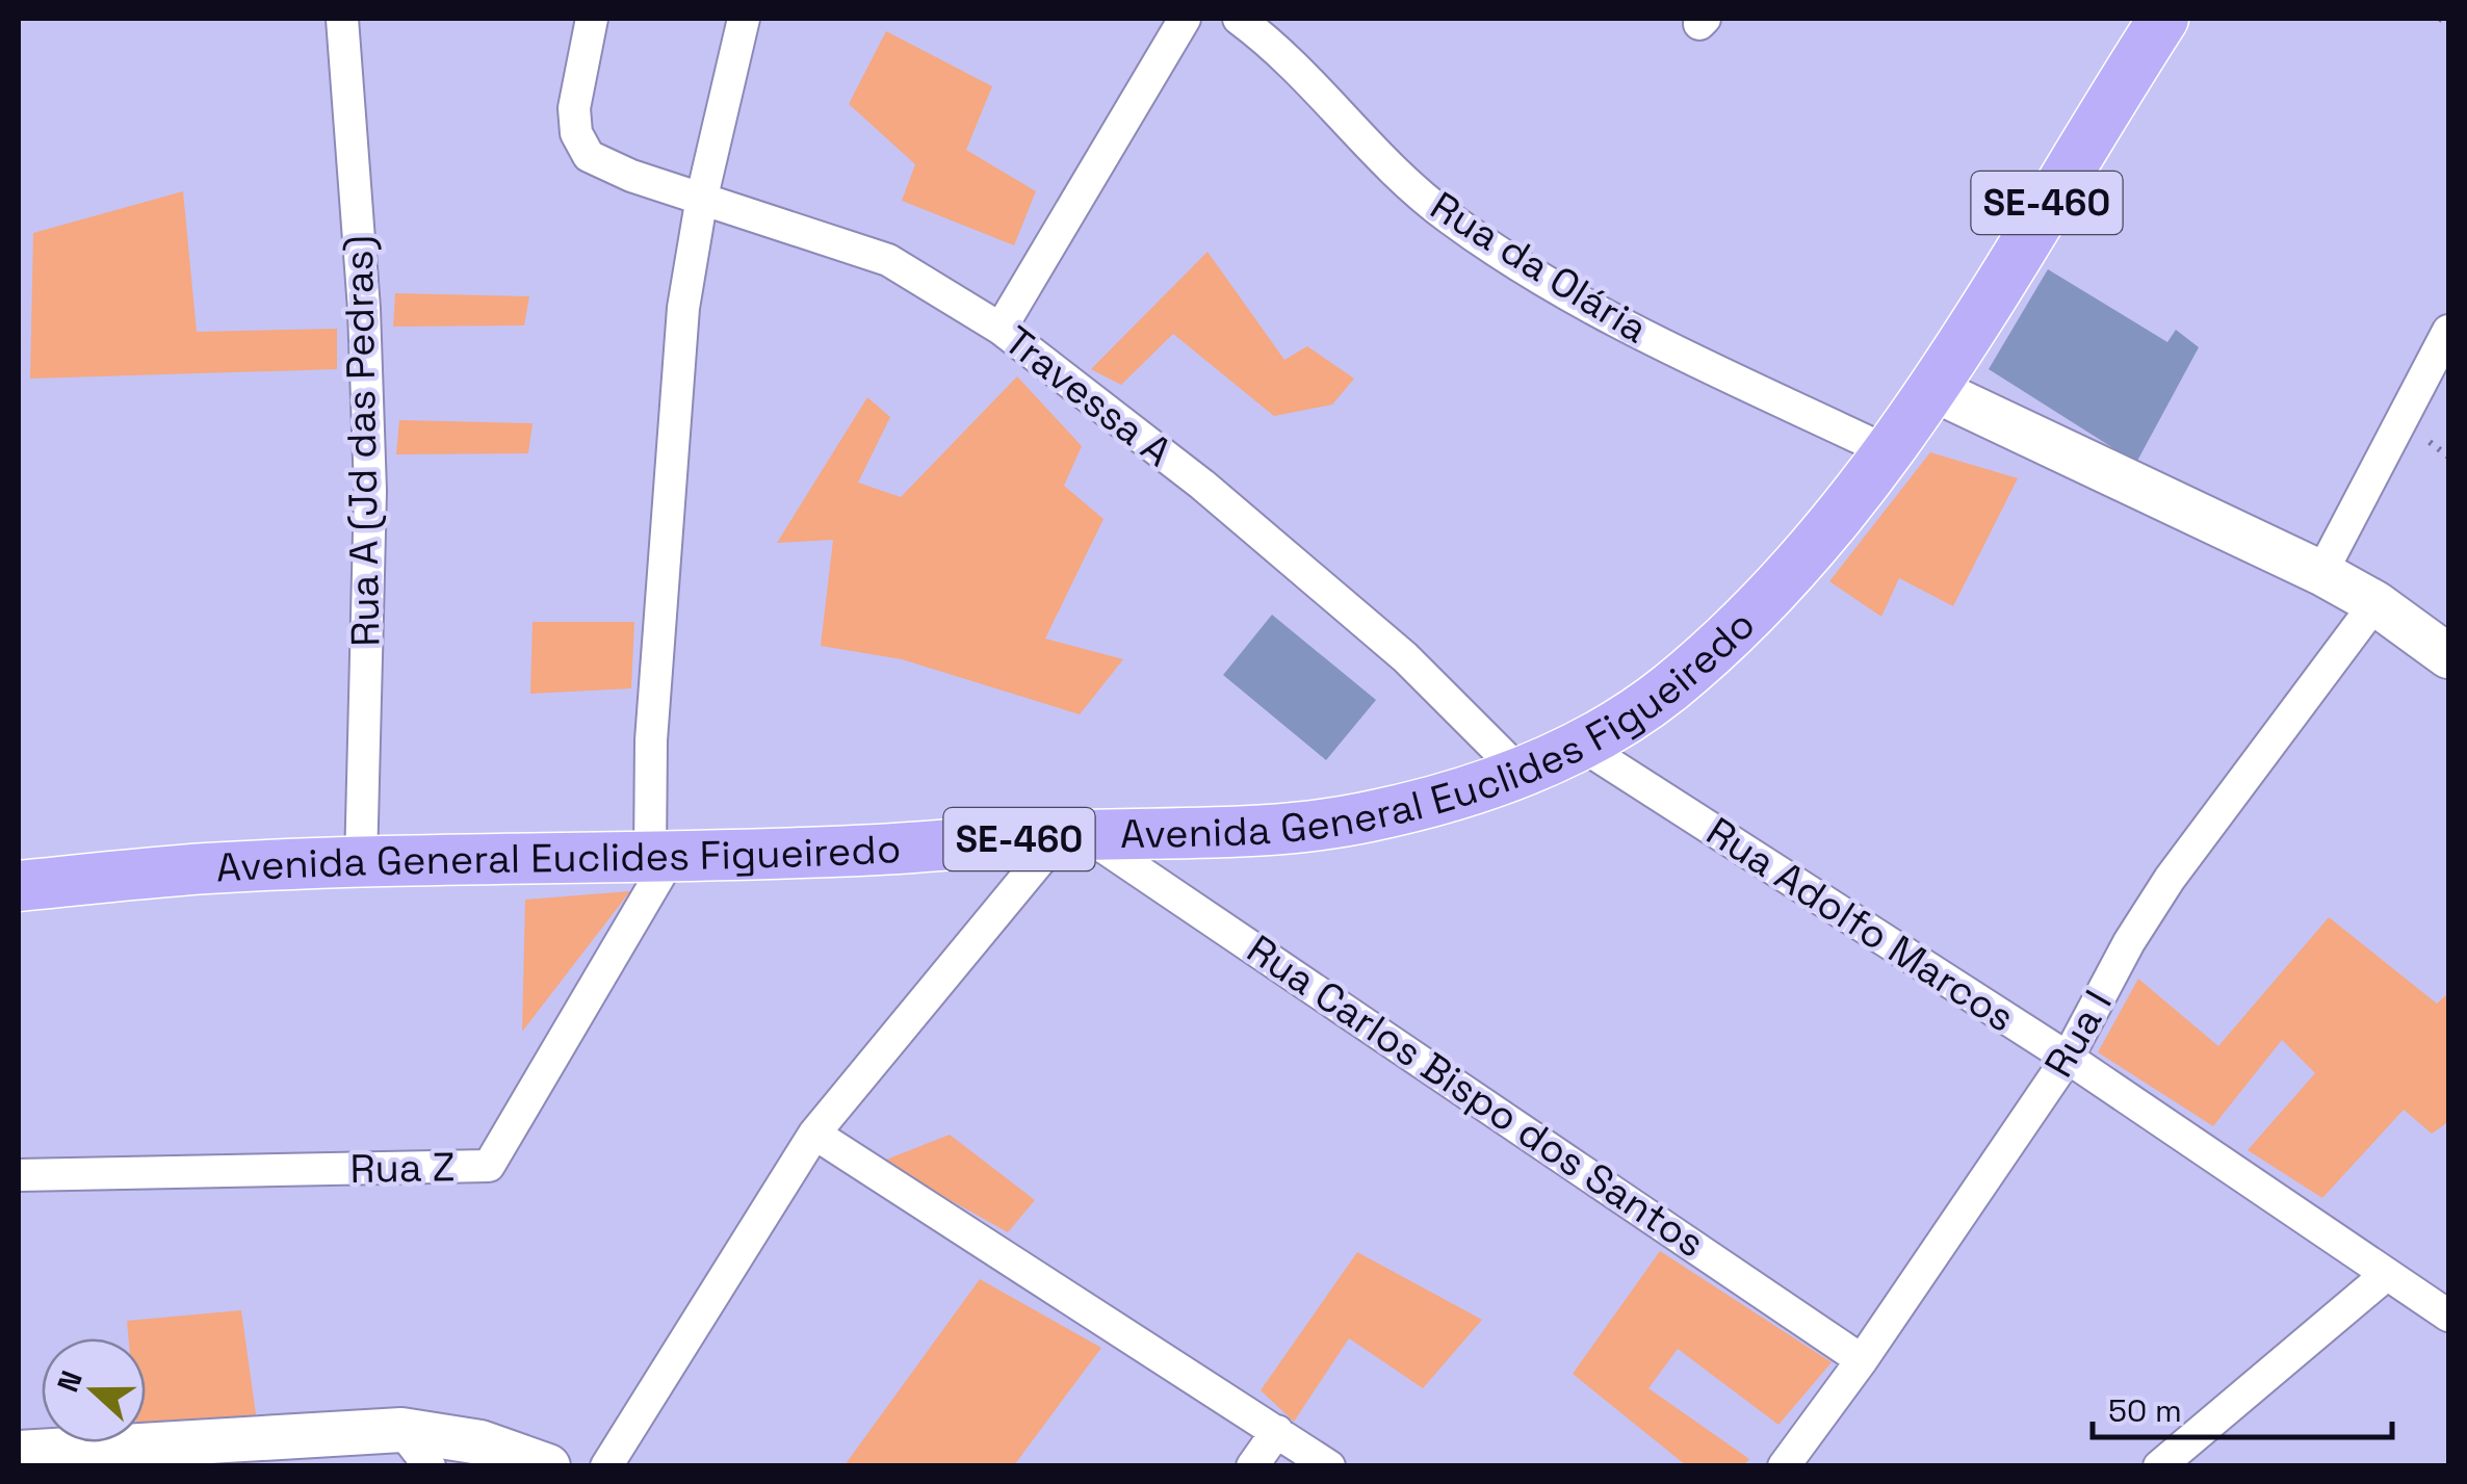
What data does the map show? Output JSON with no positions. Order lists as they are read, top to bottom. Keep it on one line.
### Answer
{"streets":{"main road":["SE-460","Avenida General Euclides Figueiredo"],"street":["Rua da Olária","Travessa A","Rua A (Jd das Pedras)","Rua Adolfo Marcos","Rua I","Rua Carlos Bispo dos Santos","Rua Z"]},"crossings":[["Rua da Olária","Avenida General Euclides Figueiredo"],["Travessa A","Avenida General Euclides Figueiredo"],["Rua A (Jd das Pedras)","Avenida General Euclides Figueiredo"],["Avenida General Euclides Figueiredo","Rua Adolfo Marcos"],["Avenida General Euclides Figueiredo","Rua Carlos Bispo dos Santos"],["Avenida General Euclides Figueiredo","Rua Z"],["Rua Adolfo Marcos","Rua I"],["Rua I","Rua Carlos Bispo dos Santos"]],"scale_bar":"50 m","north":"left"}
